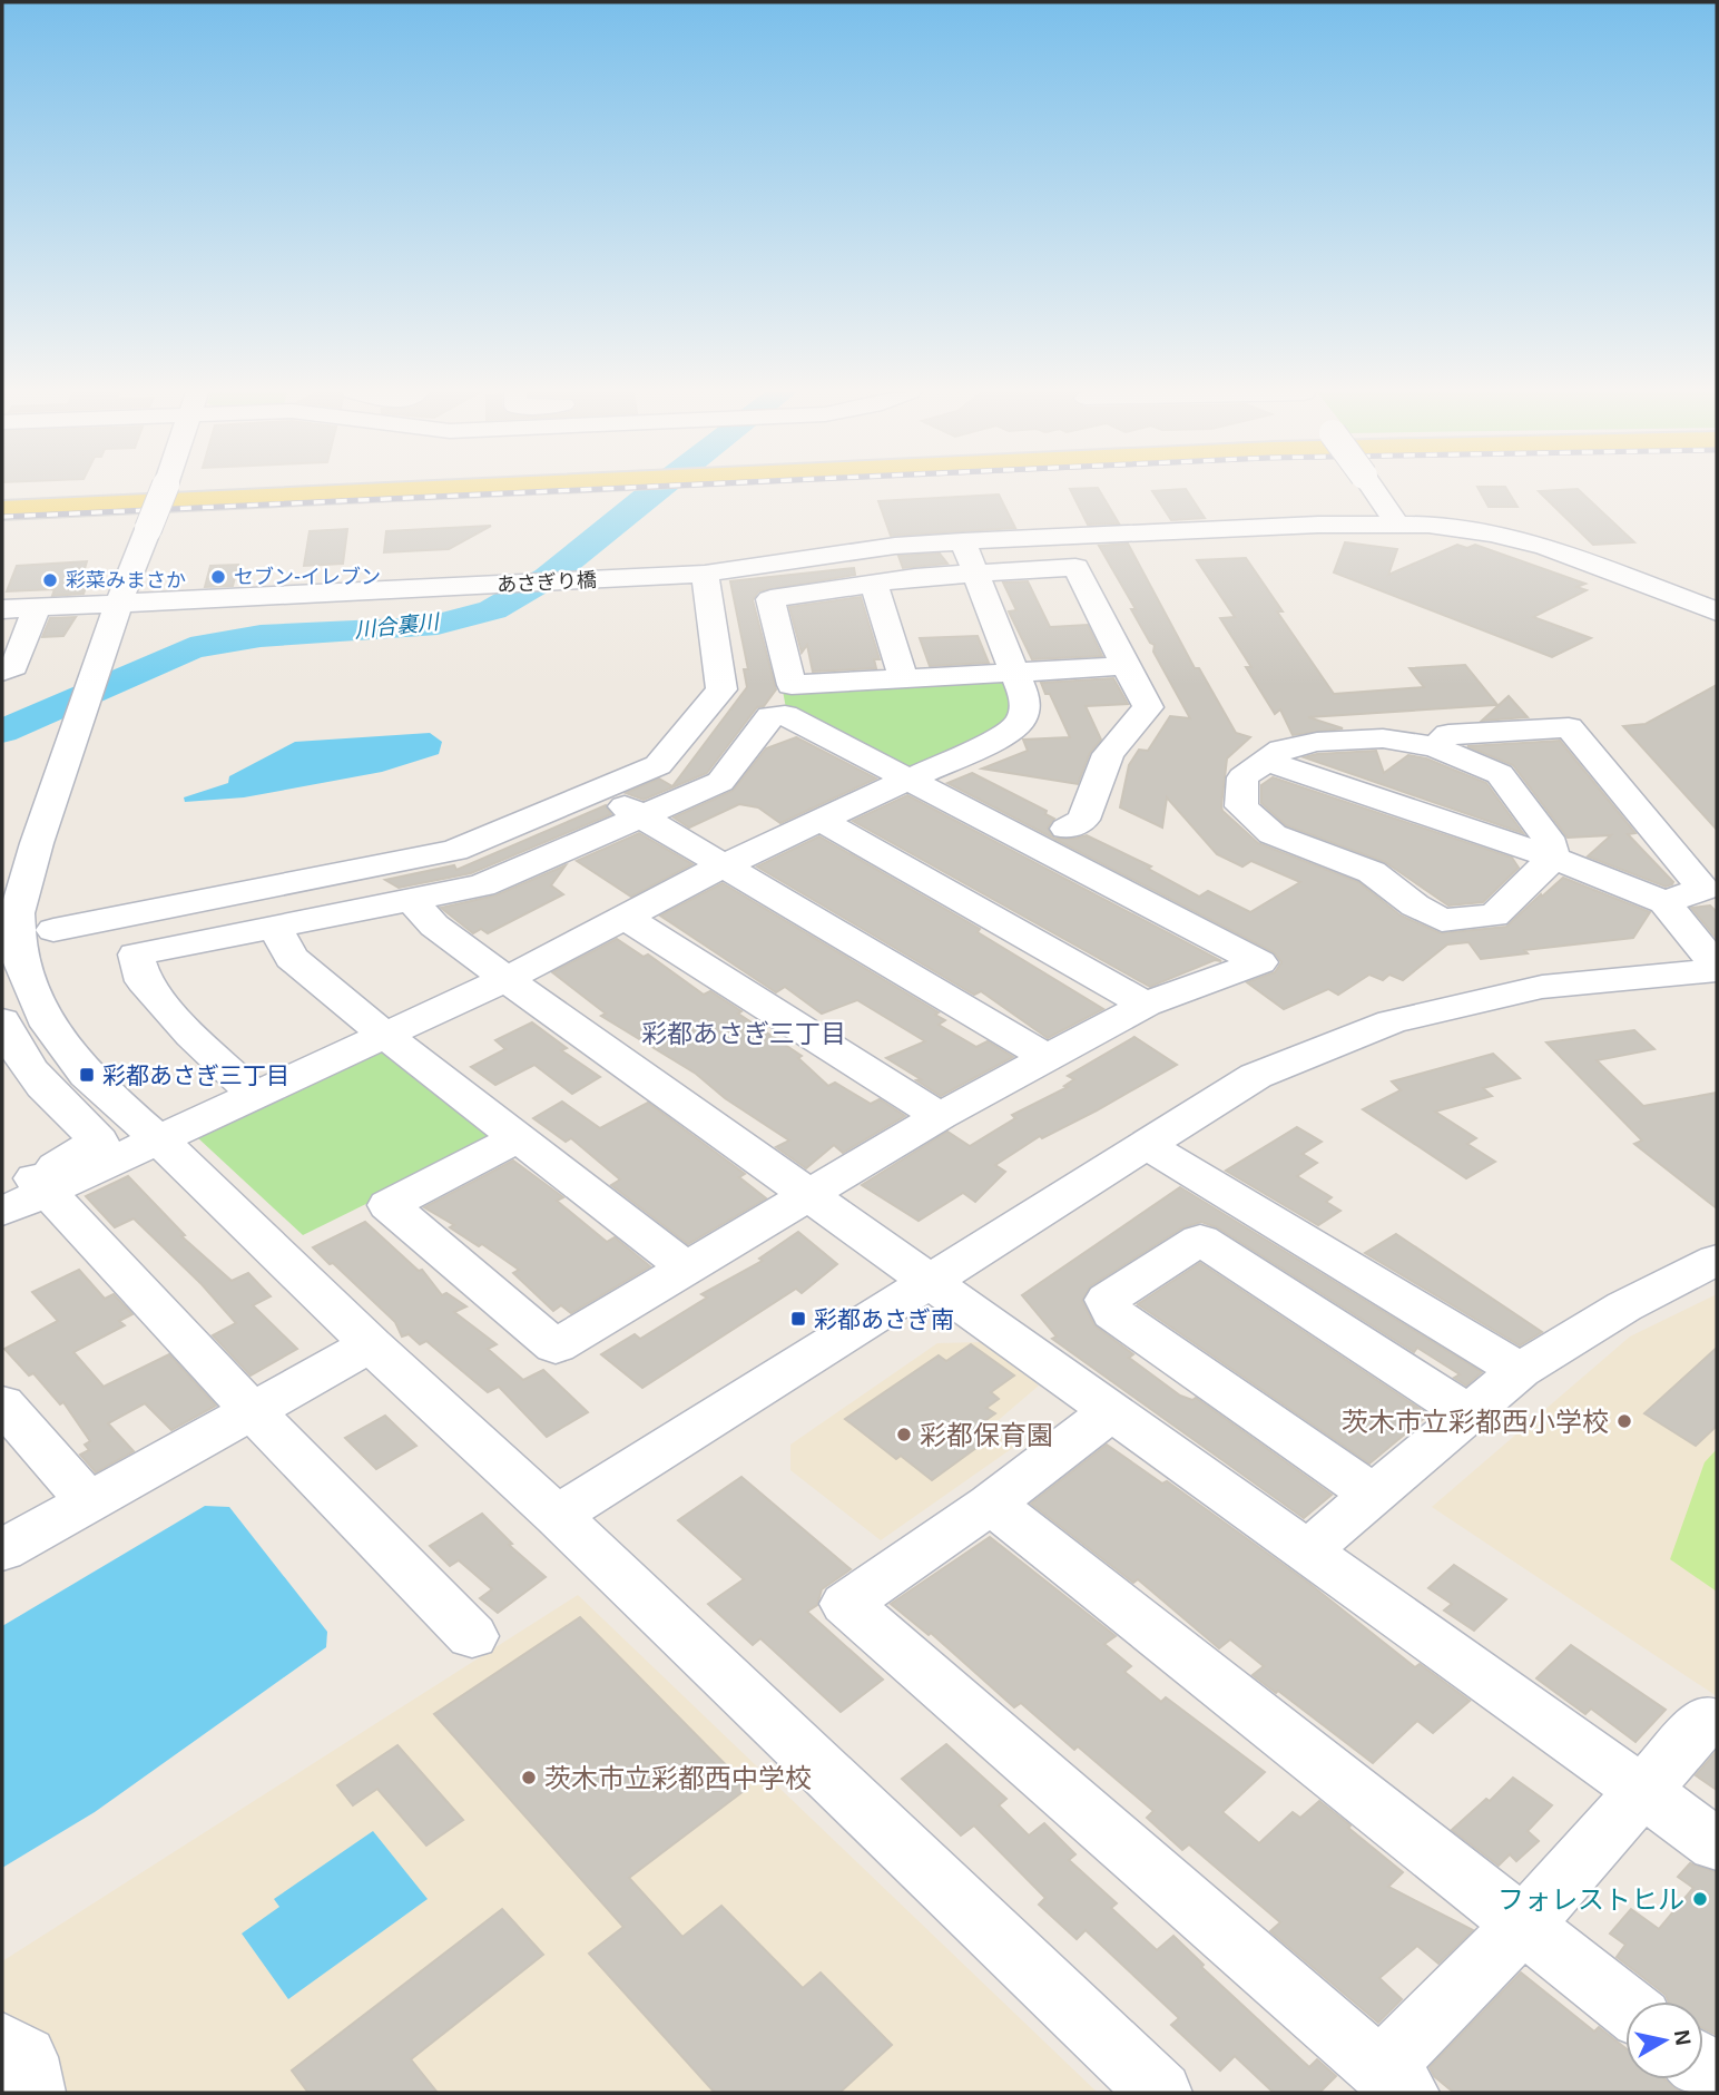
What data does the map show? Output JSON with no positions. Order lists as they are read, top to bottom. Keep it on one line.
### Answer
{"streets":{"street":["あさぎり橋"]},"districts":["彩都あさぎ三丁目"],"water":["川合裏川"],"places":{"other":["セブン-イレブン","彩菜みまさか","茨木市立彩都西小学校","彩都保育園","茨木市立彩都西中学校","フォレストヒル"],"transit":["彩都あさぎ三丁目","彩都あさぎ南"]},"north":"right"}
